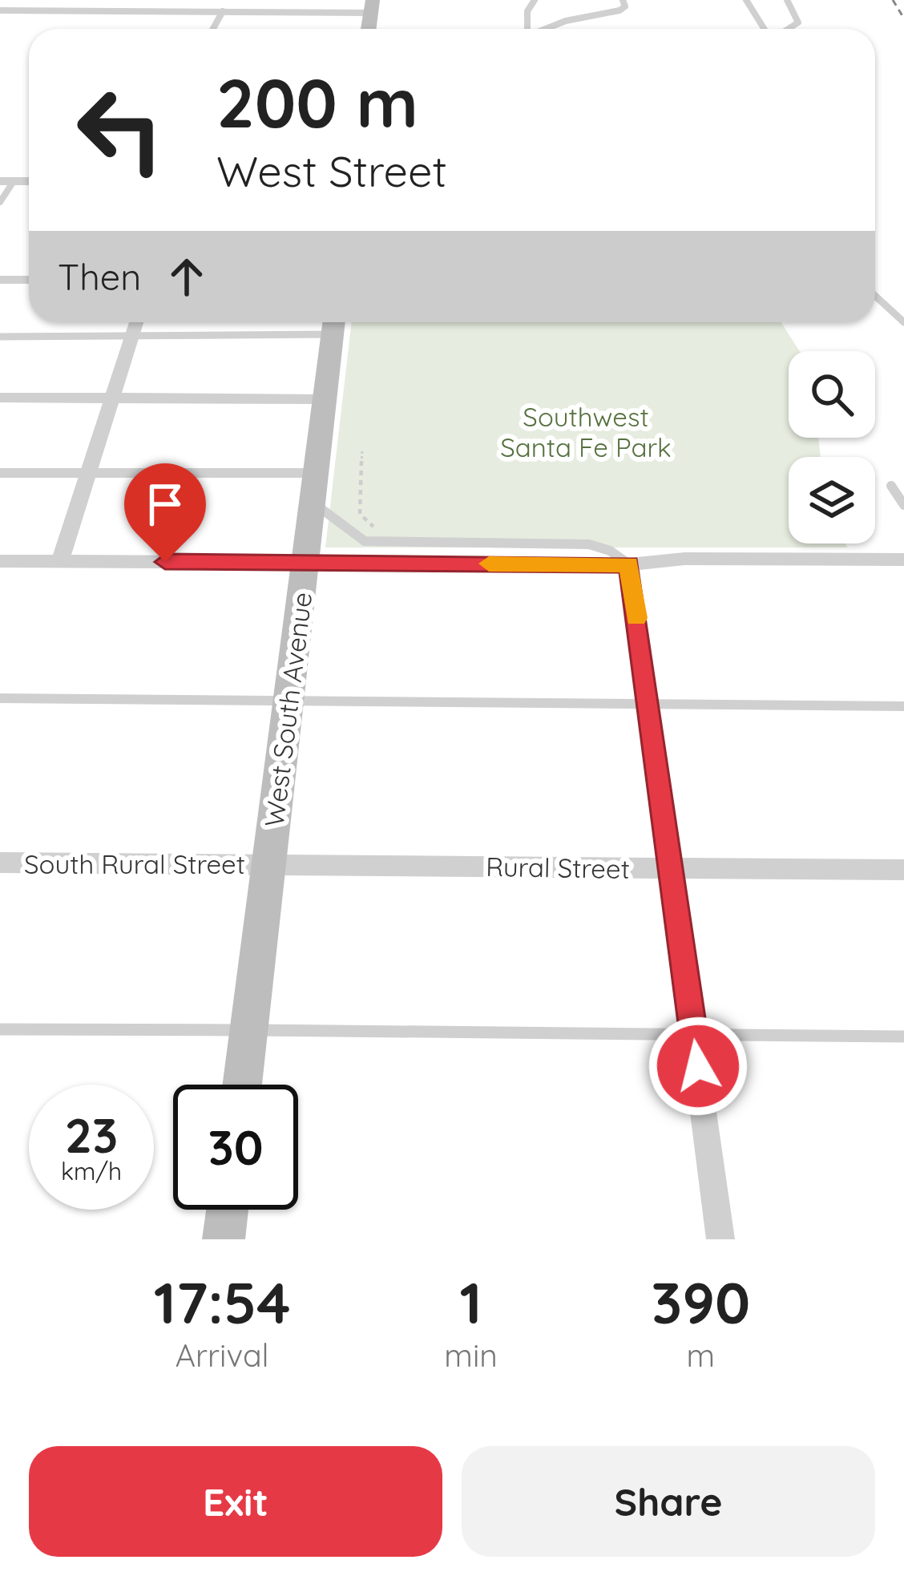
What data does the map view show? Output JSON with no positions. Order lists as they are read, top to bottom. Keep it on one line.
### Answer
{"streets":{"main road":["West South Avenue"],"street":["South Rural Street","Rural Street"]},"crossings":[["West South Avenue","South Rural Street"],["West South Avenue","Rural Street"],["South Rural Street","Rural Street"]],"parks":["Southwest Santa Fe Park"],"page":{"turn":["200 m","West Street"],"then":"Then","speed":"23 km/h","limit":"30","eta":["17:54","Arrival","1","min","390","m"],"buttons":["Exit","Share"]}}
